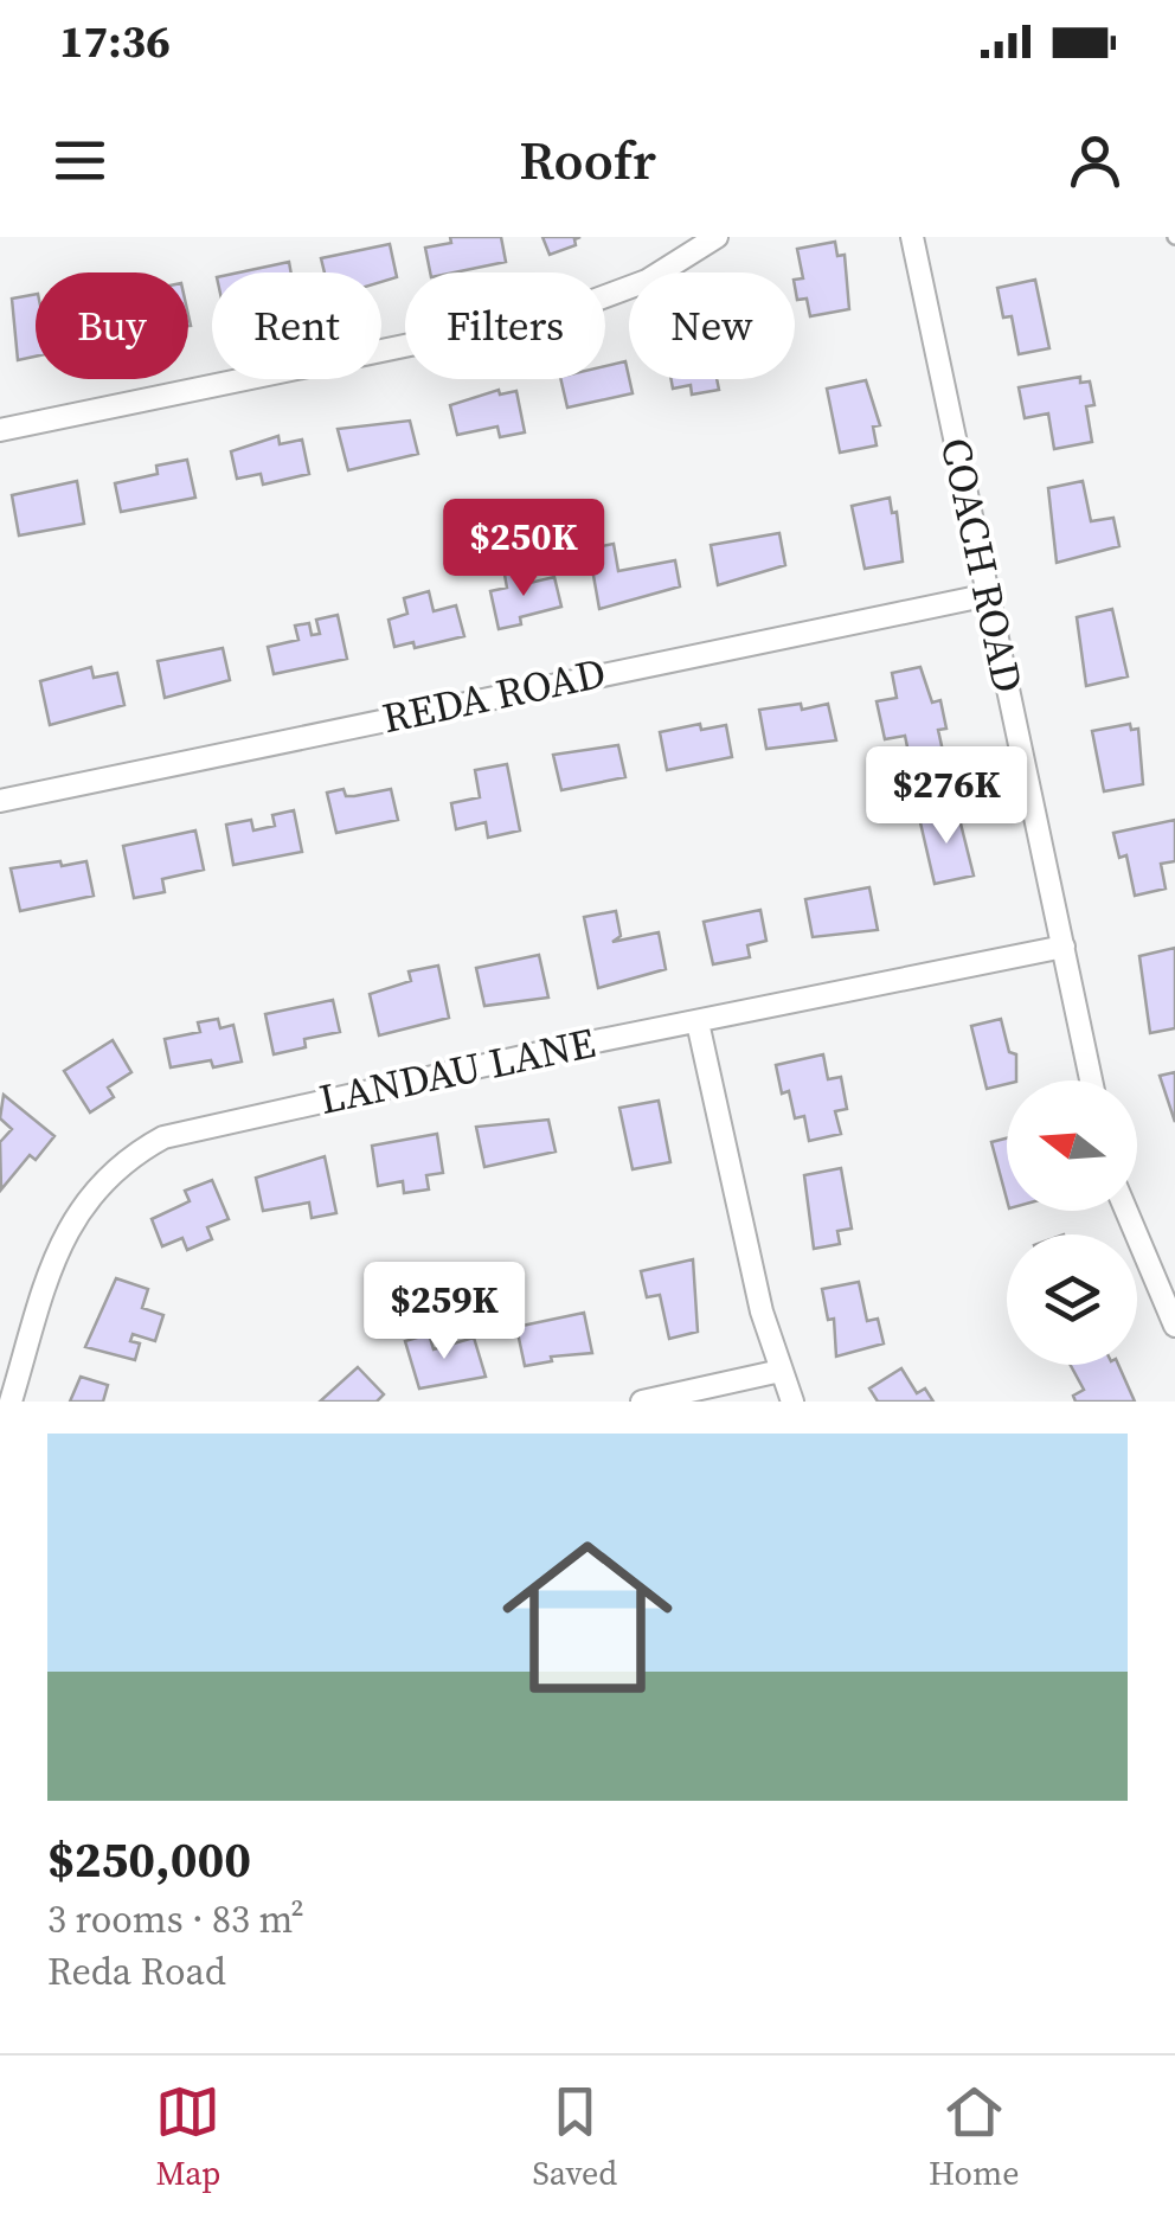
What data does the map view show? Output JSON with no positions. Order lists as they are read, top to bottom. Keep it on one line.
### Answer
{"streets":{"street":["COACH ROAD","REDA ROAD","LANDAU LANE"]},"crossings":[["COACH ROAD","REDA ROAD"],["COACH ROAD","LANDAU LANE"]],"north":"left","page":{"status":"17:36","header":"Roofr","chip":["Buy","Rent","Filters","New"],"price":["$250K","$276K","$259K"],"list":[{"name":"$250,000","note":"3 rooms · 83 m² · Reda Road"}],"tabs":["Map","Saved","Home"]}}
